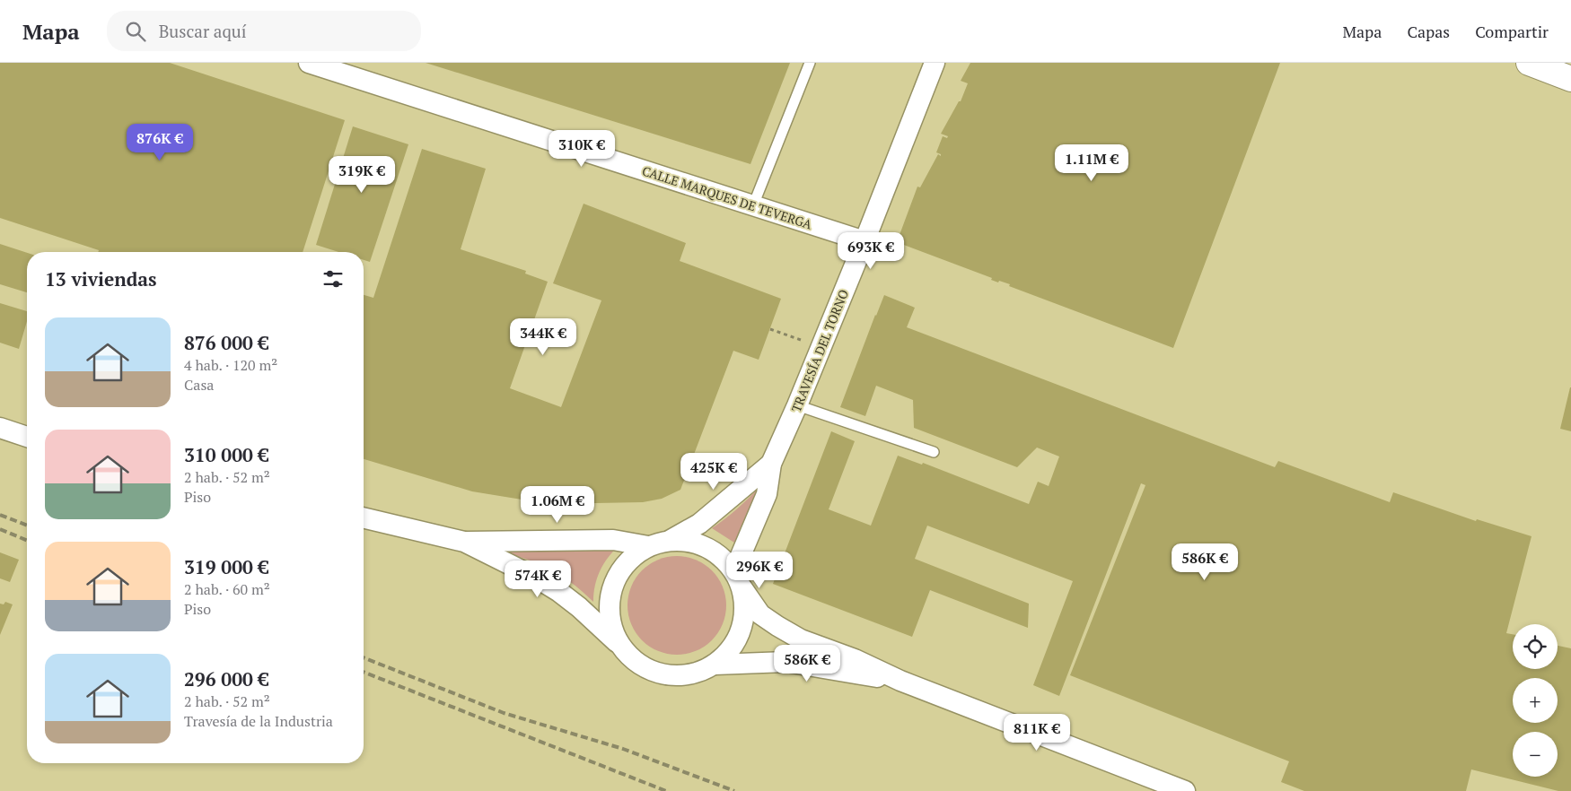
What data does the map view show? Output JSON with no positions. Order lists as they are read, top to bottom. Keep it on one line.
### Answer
{"streets":{"street":["CALLE MARQUES DE TEVERGA","TRAVESÍA DEL TORNO"]},"crossings":[["CALLE MARQUES DE TEVERGA","TRAVESÍA DEL TORNO"]],"page":{"header":"Mapa","search":"Buscar aquí","nav":["Mapa","Capas","Compartir"],"price":["876K €","310K €","1.11M €","319K €","693K €","344K €","425K €","1.06M €","586K €","296K €","574K €","586K €","811K €"],"heading":"13 viviendas","list":[{"name":"876 000 €","note":"4 hab. · 120 m² · Casa"},{"name":"310 000 €","note":"2 hab. · 52 m² · Piso"},{"name":"319 000 €","note":"2 hab. · 60 m² · Piso"},{"name":"296 000 €","note":"2 hab. · 52 m² · Travesía de la Industria"}],"map_buttons":["+","−"]}}
